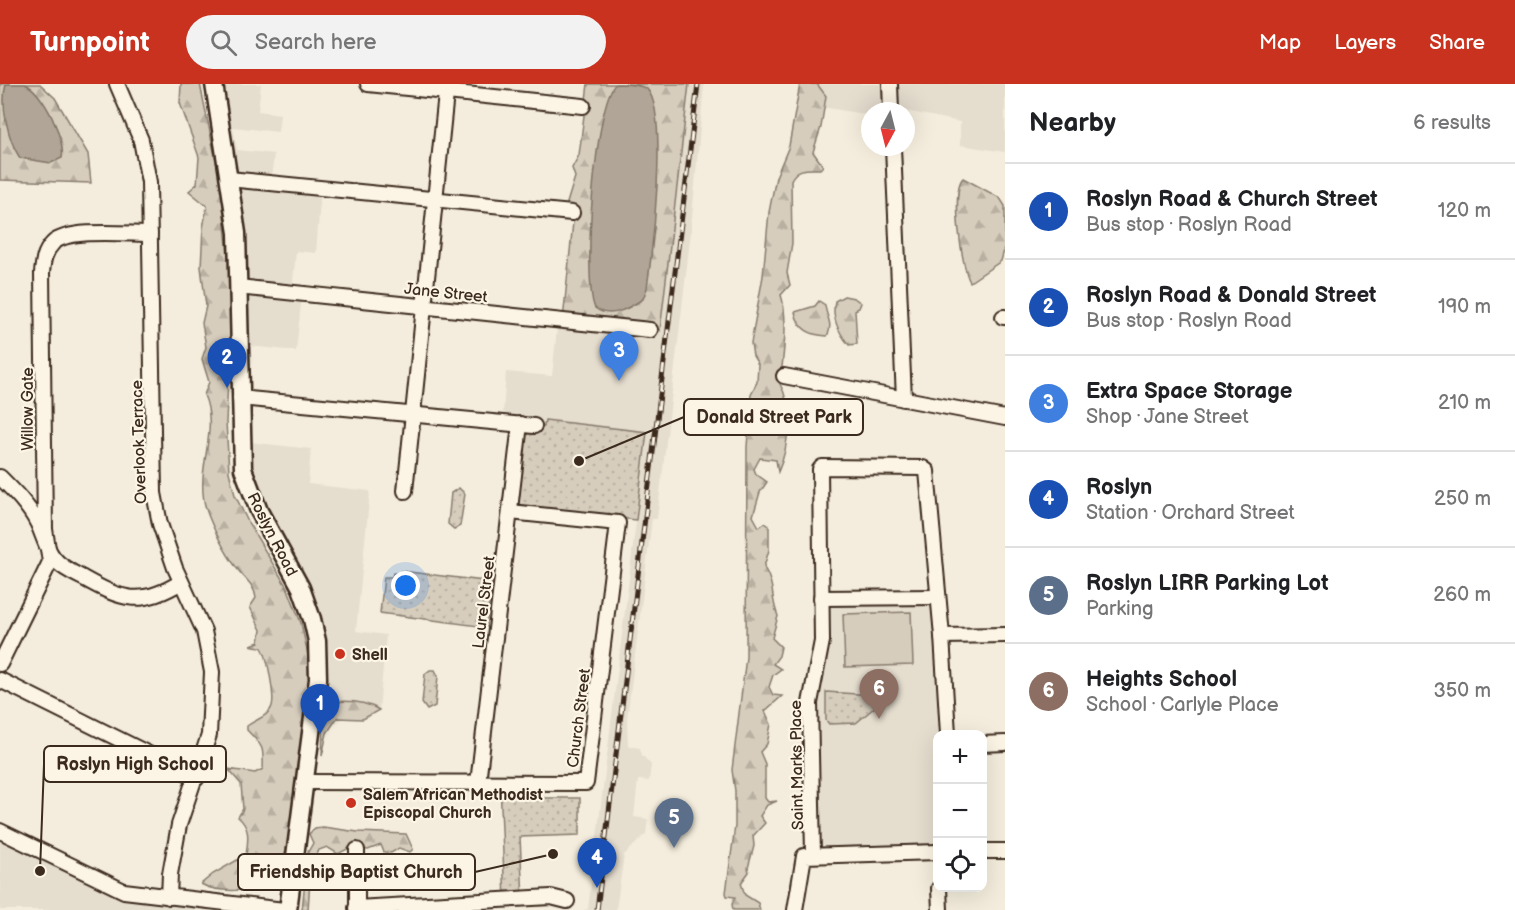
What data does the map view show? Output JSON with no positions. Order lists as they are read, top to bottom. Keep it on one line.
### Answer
{"streets":{"main road":["Roslyn Road"],"street":["Jane Street","Willow Gate","Overlook Terrace","Laurel Street","Church Street","Saint Marks Place"]},"crossings":[["Jane Street","Roslyn Road"],["Willow Gate","Overlook Terrace"],["Roslyn Road","Church Street"],["Laurel Street","Church Street"]],"places":["Donald Street Park","Shell","Salem African Methodist Episcopal Church","Friendship Baptist Church","Roslyn High School"],"north":"bottom","page":{"header":"Turnpoint","search":"Search here","nav":["Map","Layers","Share"],"heading":["Nearby","6 results"],"list":[{"mark":"1","name":"Roslyn Road & Church Street","note":"Bus stop · Roslyn Road","value":"120 m"},{"mark":"2","name":"Roslyn Road & Donald Street","note":"Bus stop · Roslyn Road","value":"190 m"},{"mark":"3","name":"Extra Space Storage","note":"Shop · Jane Street","value":"210 m"},{"mark":"4","name":"Roslyn","note":"Station · Orchard Street","value":"250 m"},{"mark":"5","name":"Roslyn LIRR Parking Lot","note":"Parking","value":"260 m"},{"mark":"6","name":"Heights School","note":"School · Carlyle Place","value":"350 m"}],"pins":["3","2","6","1","5","4"],"map_buttons":["+","−"]}}
